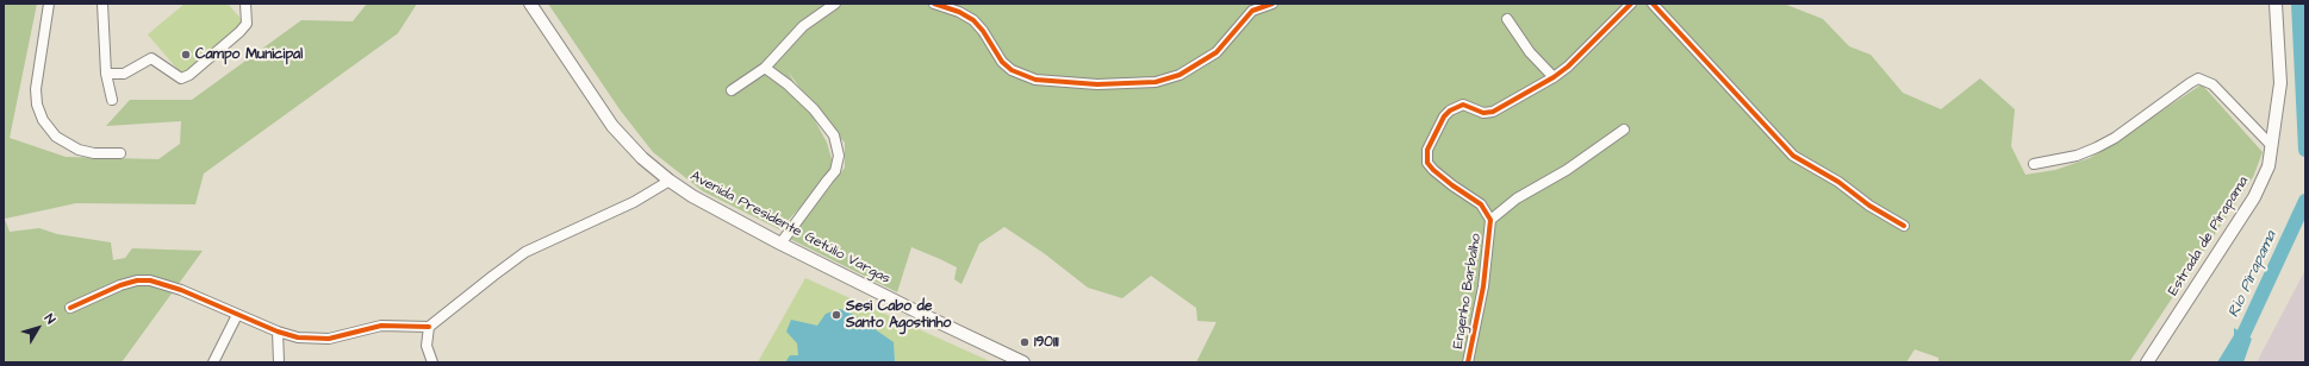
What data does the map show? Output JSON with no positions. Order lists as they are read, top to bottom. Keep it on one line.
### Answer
{"streets":{"main road":["Avenida Presidente Getúlio Vargas","Estrada de Pirapama"],"street":["Engenho Barbalho"]},"water":["Rio Pirapama"],"places":["Campo Municipal","Sesi Cabo de Santo Agostinho","190111"],"north":"top right"}
